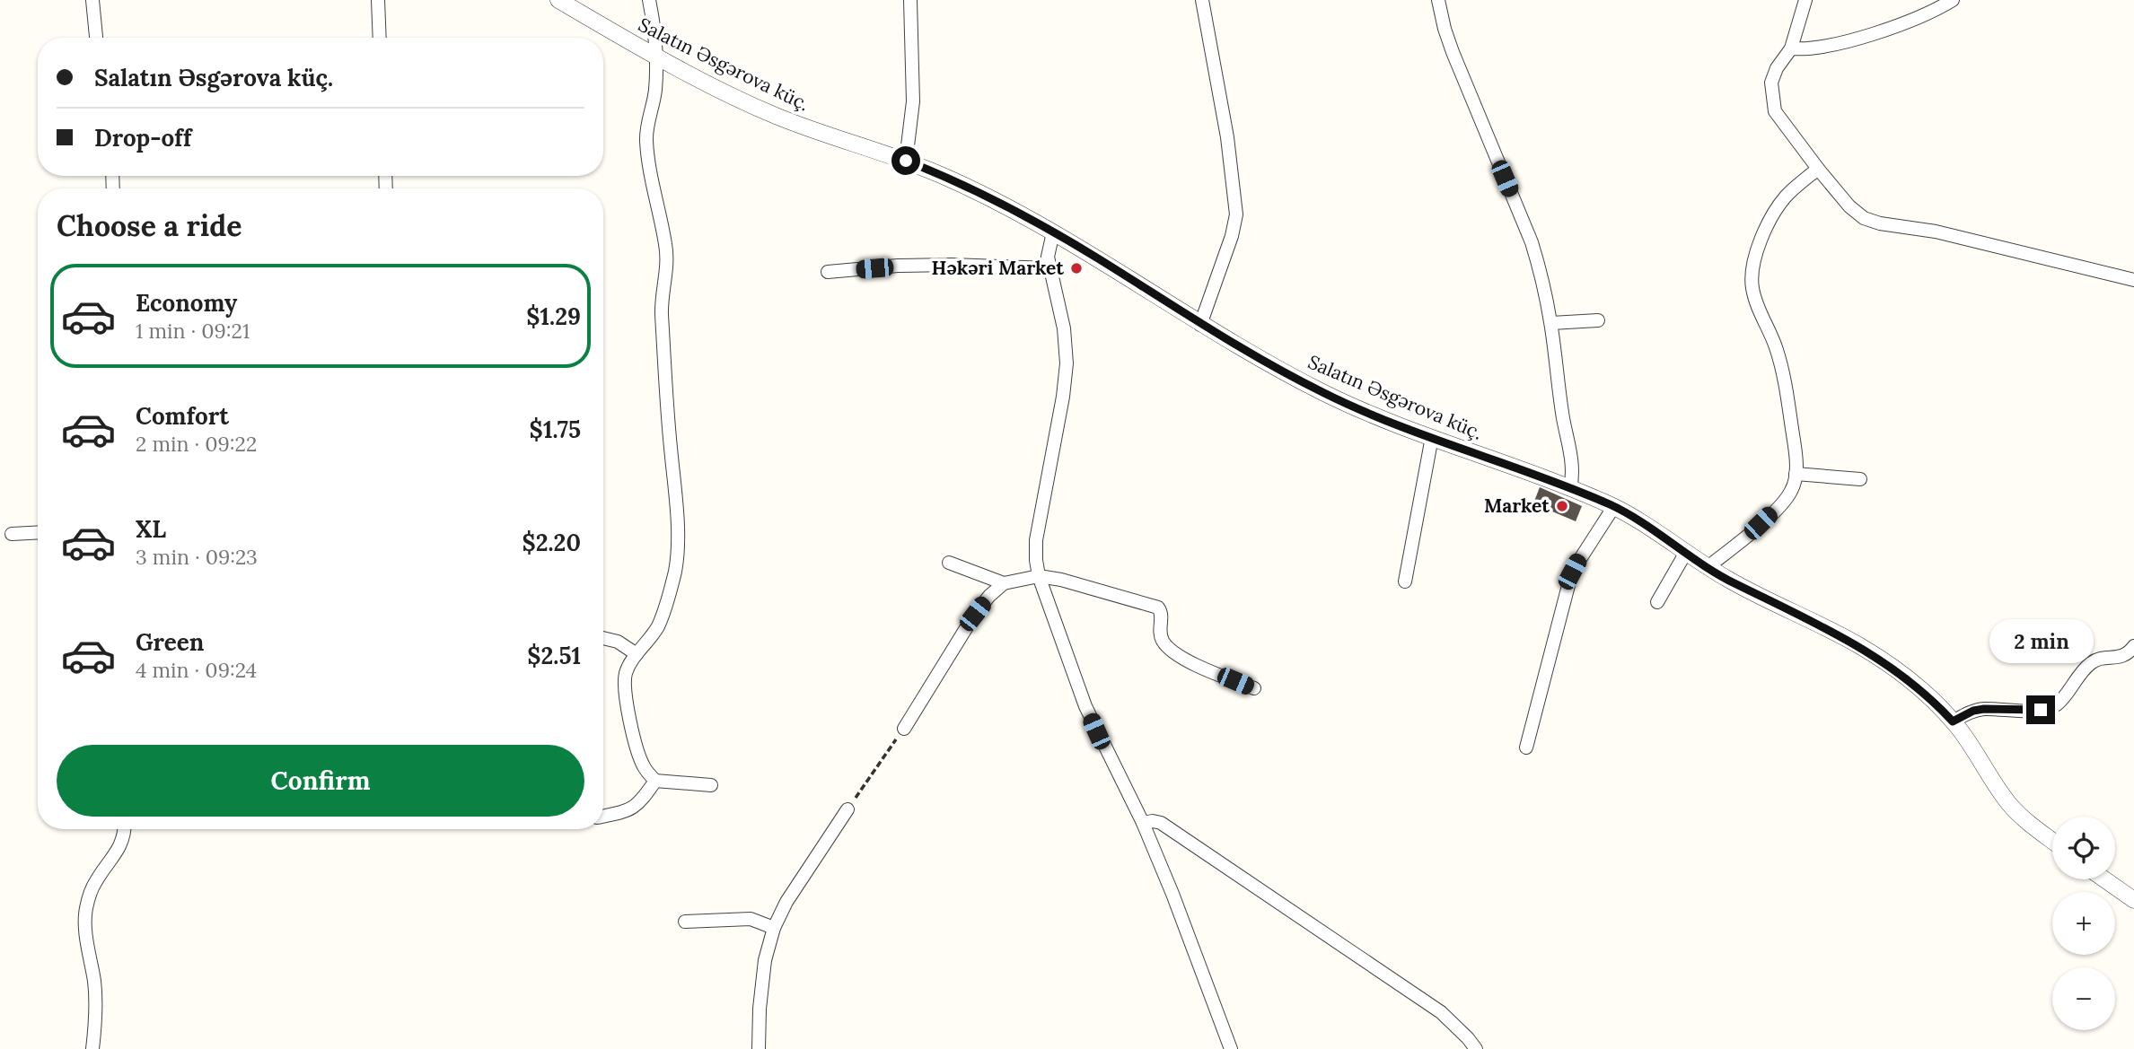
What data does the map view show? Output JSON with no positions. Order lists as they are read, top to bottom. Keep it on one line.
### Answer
{"streets":{"street":["Salatın Əsgərova küç."]},"places":["Həkəri Market","Market"],"page":{"banner":["Salatın Əsgərova küç.","Drop-off"],"heading":"Choose a ride","list":[{"name":"Economy","note":"1 min · 09:21","value":"$1.29"},{"name":"Comfort","note":"2 min · 09:22","value":"$1.75"},{"name":"XL","note":"3 min · 09:23","value":"$2.20"},{"name":"Green","note":"4 min · 09:24","value":"$2.51"}],"bubble":"2 min","buttons":"Confirm","map_buttons":["+","−"]}}
